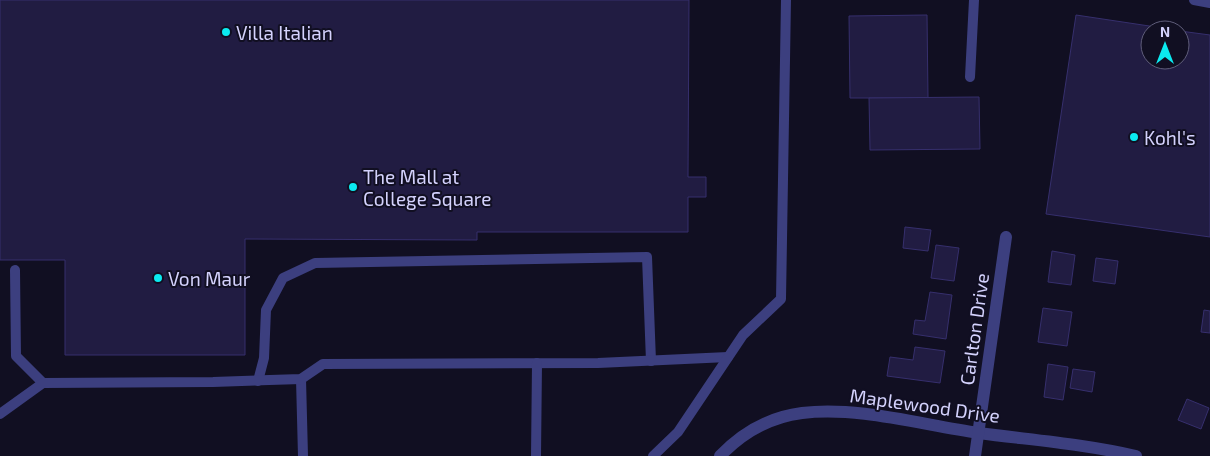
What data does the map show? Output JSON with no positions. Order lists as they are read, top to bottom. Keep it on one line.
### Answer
{"streets":{"street":["Carlton Drive","Maplewood Drive"]},"crossings":[["Carlton Drive","Maplewood Drive"]],"places":["Villa Italian","Kohl's","The Mall at College Square","Von Maur"],"north":"top"}
